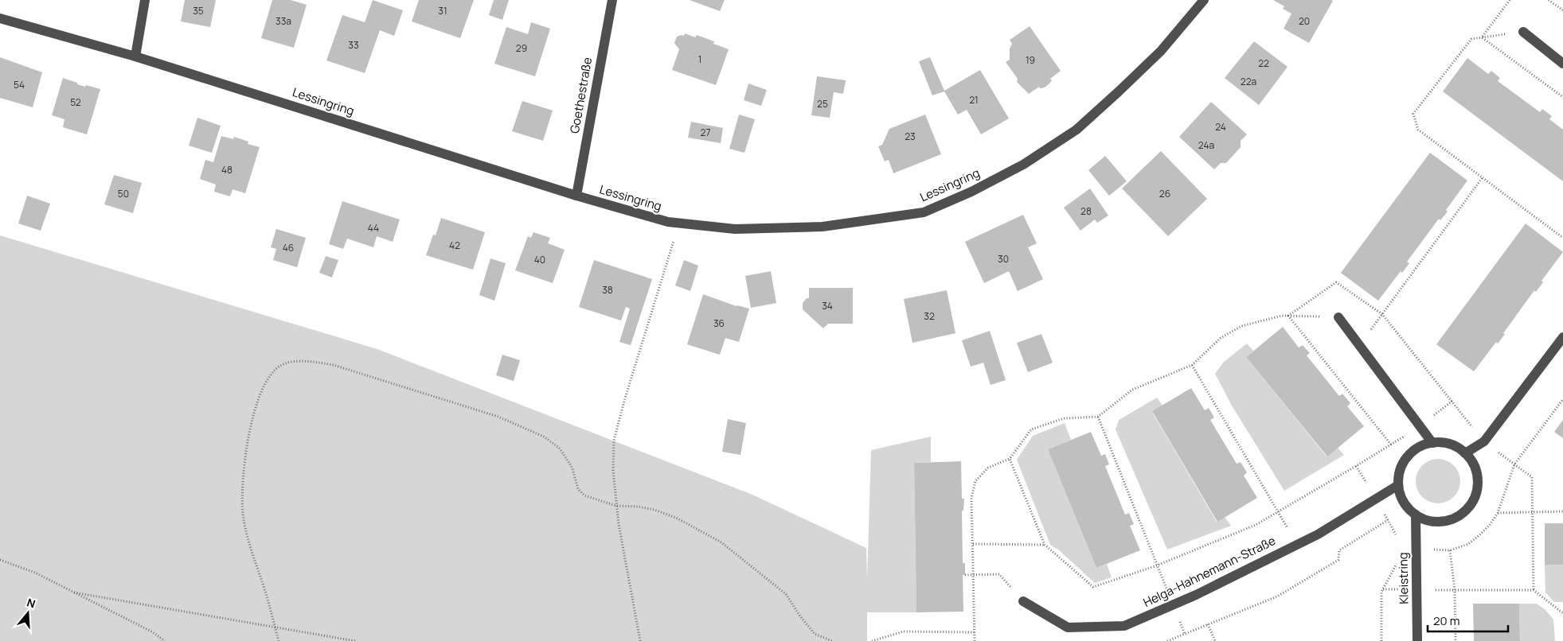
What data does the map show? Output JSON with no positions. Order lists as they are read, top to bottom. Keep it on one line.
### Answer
{"streets":{"street":["Goethestraße","Lessingring","Helga-Hahnemann-Straße","Kleistring"]},"crossings":[["Goethestraße","Lessingring"],["Helga-Hahnemann-Straße","Kleistring"]],"house_numbers":["35","31","33a","20","33","29","1","19","22","22a","54","21","52","25","24","27","23","24a","48","50","26","28","44","42","46","30","40","38","34","32","36"],"scale_bar":"20 m","north":"top"}
